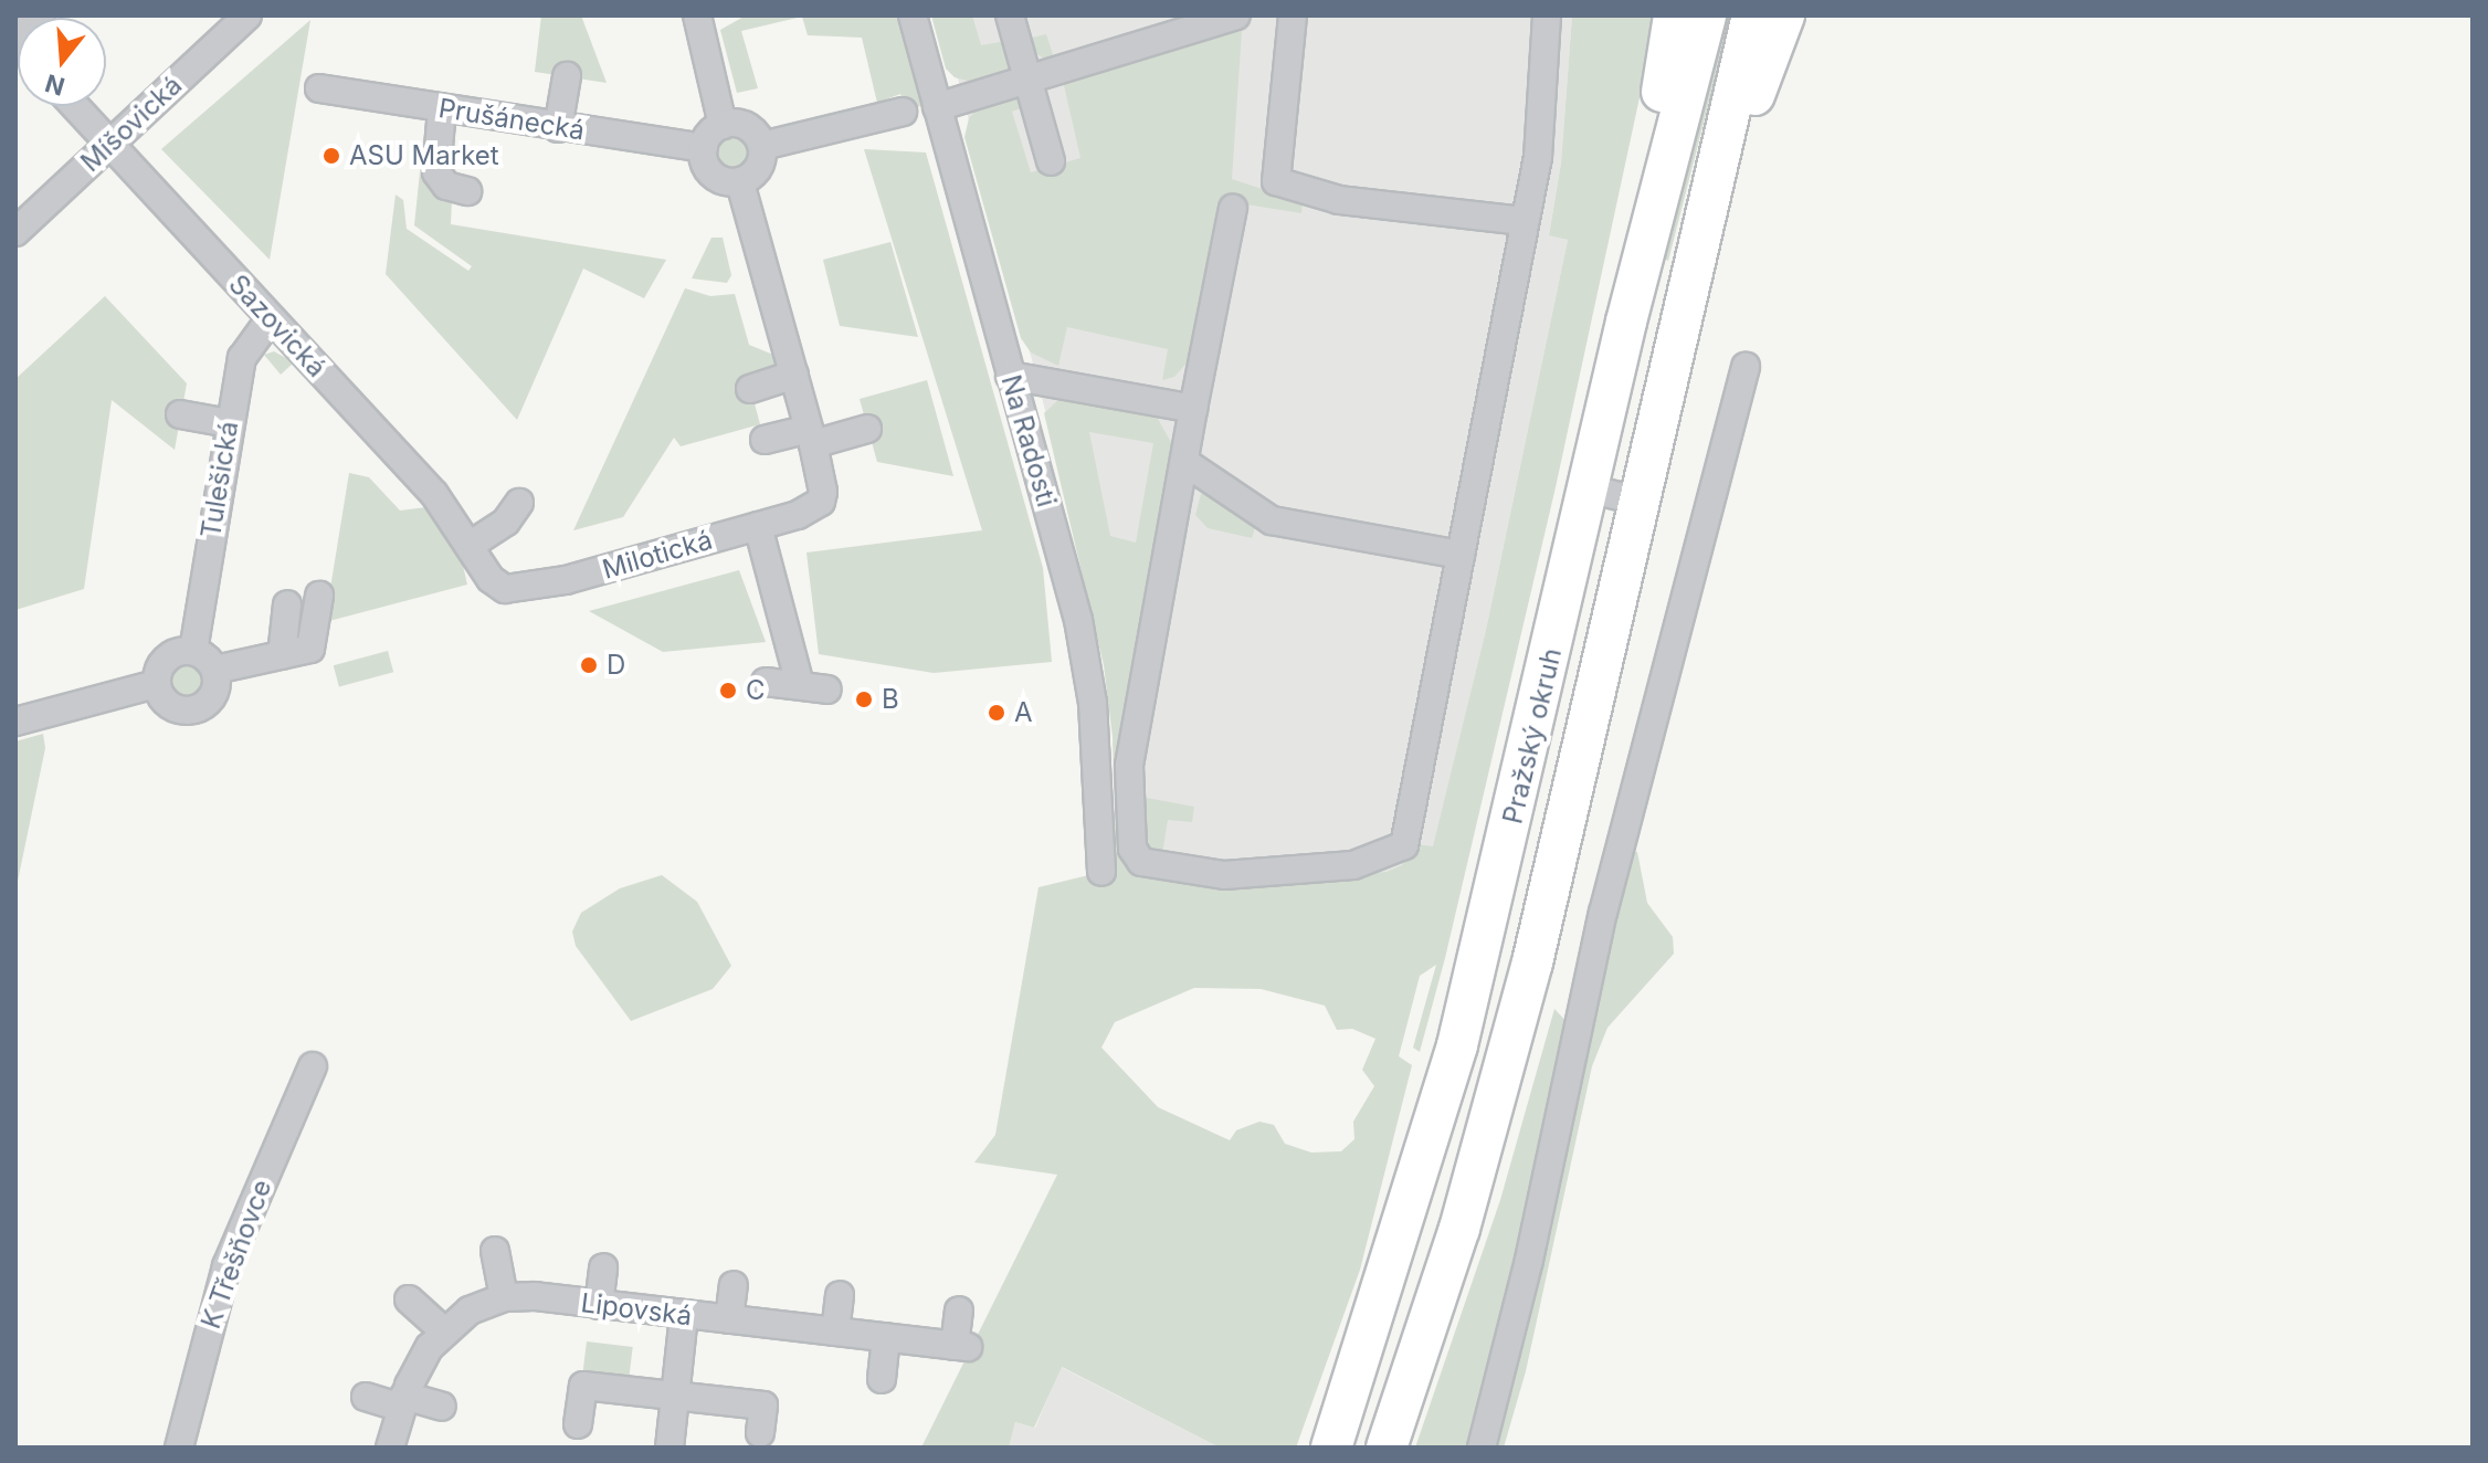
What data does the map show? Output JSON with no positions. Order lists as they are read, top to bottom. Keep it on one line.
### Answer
{"streets":{"highway":["Pražský okruh"],"street":["Prušánecká","Míšovická","Sazovická","Na Radosti","Tulešická","Milotická","K Třešňovce","Lipovská"]},"crossings":[["Míšovická","Sazovická"],["Sazovická","Tulešická"],["Sazovická","Milotická"]],"places":["ASU Market","D","C","B","A"],"north":"bottom"}
